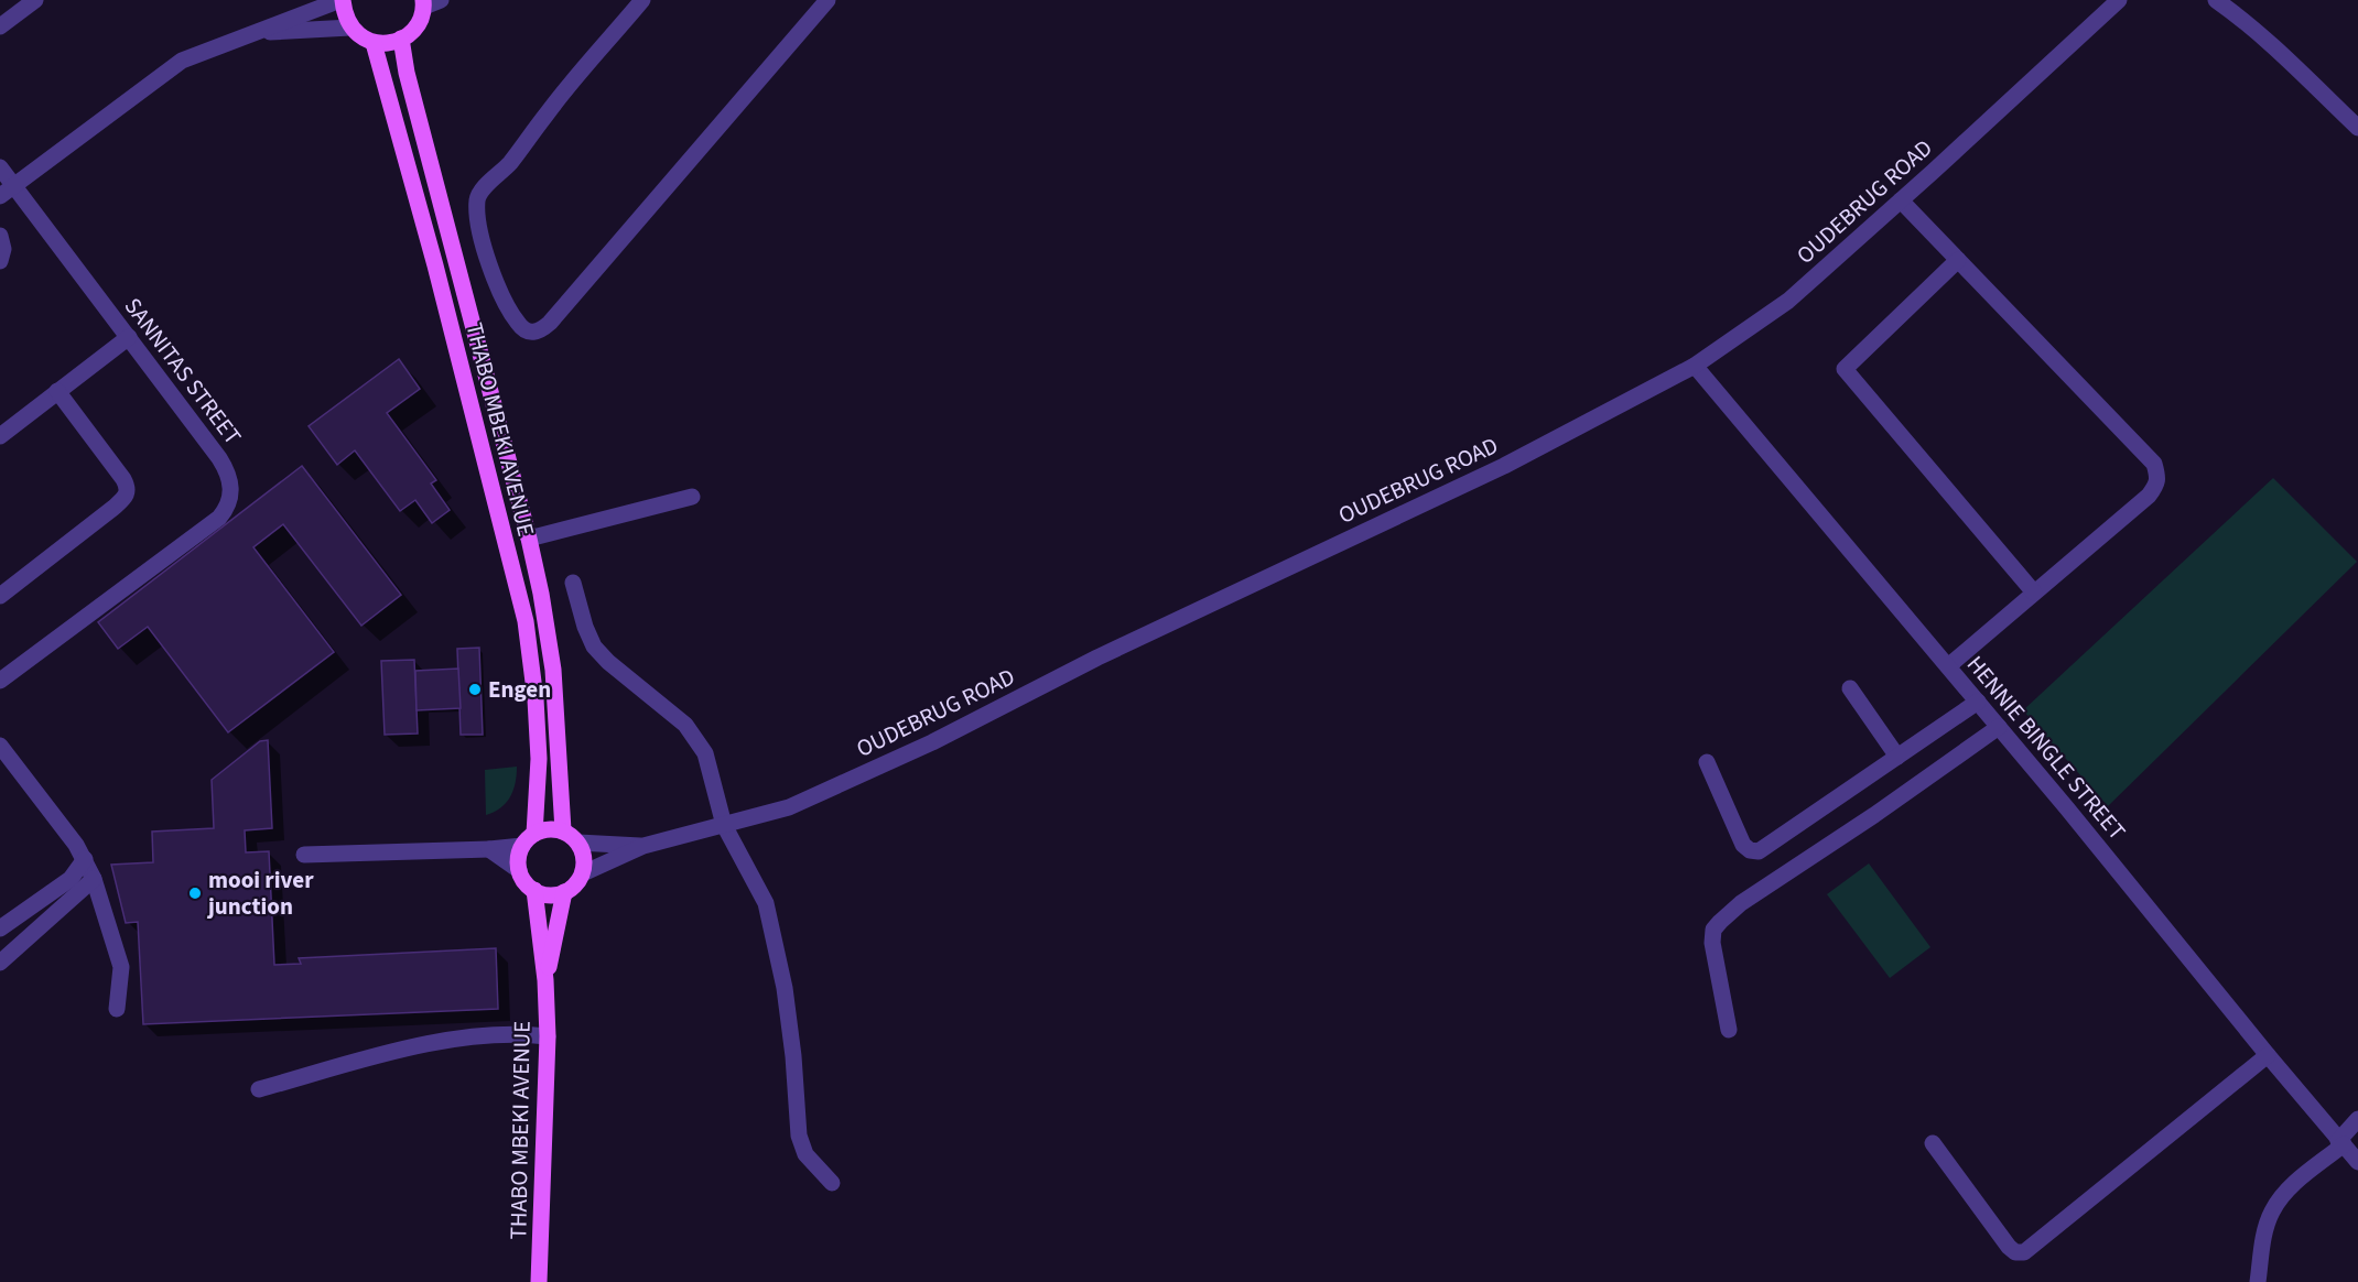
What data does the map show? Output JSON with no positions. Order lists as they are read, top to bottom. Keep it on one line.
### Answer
{"streets":{"main road":["THABO MBEKI AVENUE"],"street":["OUDEBRUG ROAD","SANNITAS STREET","HENNIE BINGLE STREET"]},"crossings":[["OUDEBRUG ROAD","THABO MBEKI AVENUE"],["OUDEBRUG ROAD","HENNIE BINGLE STREET"]],"places":["Engen","mooi river junction"]}
